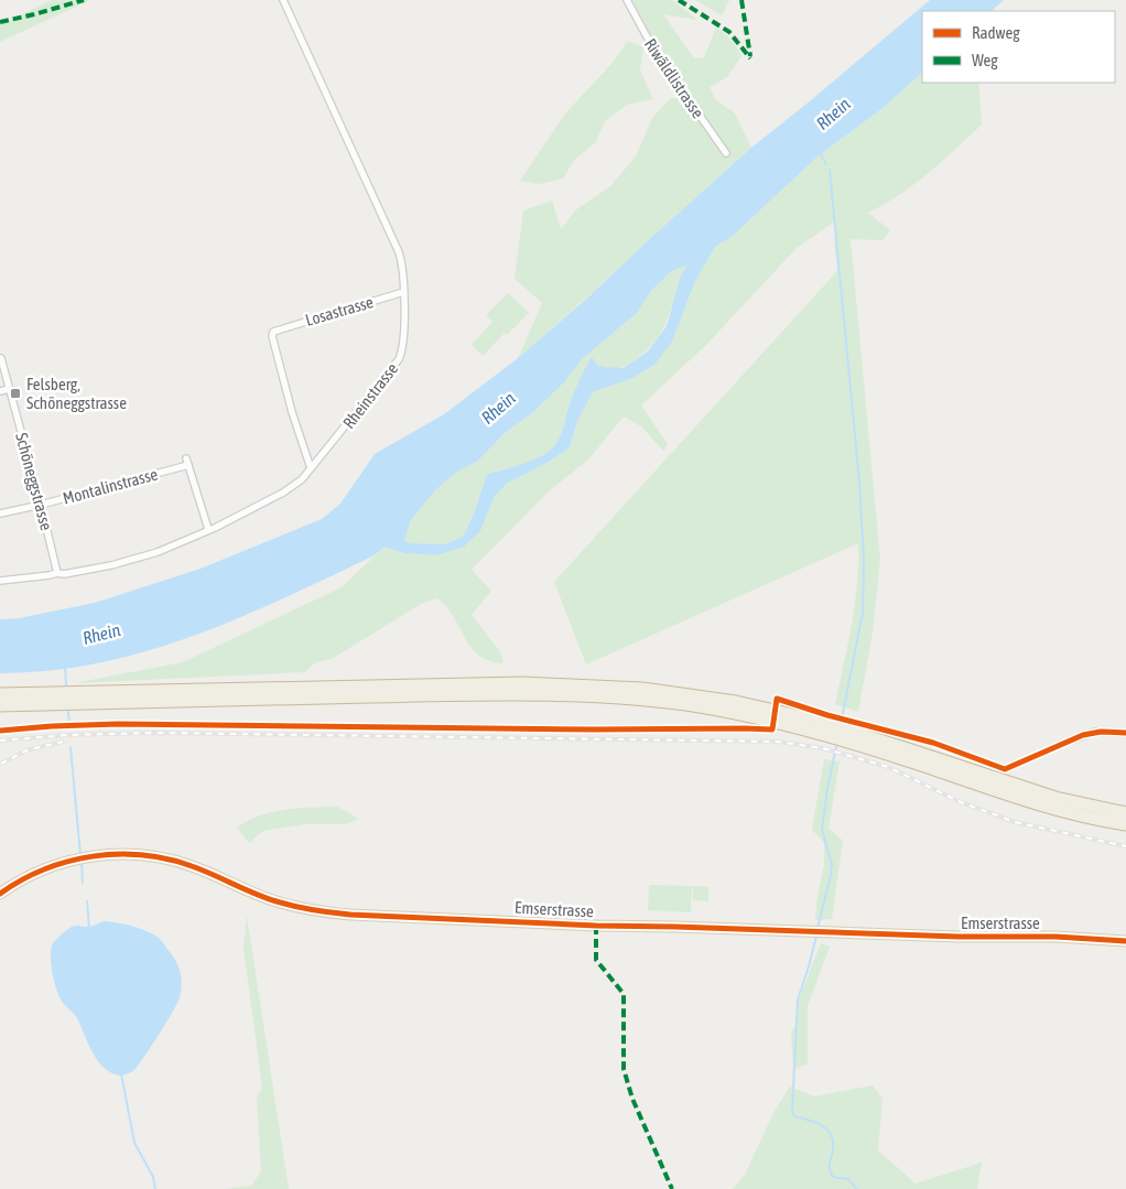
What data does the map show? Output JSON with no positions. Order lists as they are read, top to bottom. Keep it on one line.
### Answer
{"streets":{"main road":["Emserstrasse"],"street":["Riwäldlistrasse","Losastrasse","Rheinstrasse","Schöneggstrasse","Montalinstrasse"]},"crossings":[["Losastrasse","Rheinstrasse"],["Rheinstrasse","Schöneggstrasse"],["Rheinstrasse","Montalinstrasse"],["Schöneggstrasse","Montalinstrasse"]],"water":["Rhein"],"places":{"transit":["Felsberg, Schöneggstrasse"]},"legend":["Radweg","Weg"]}
